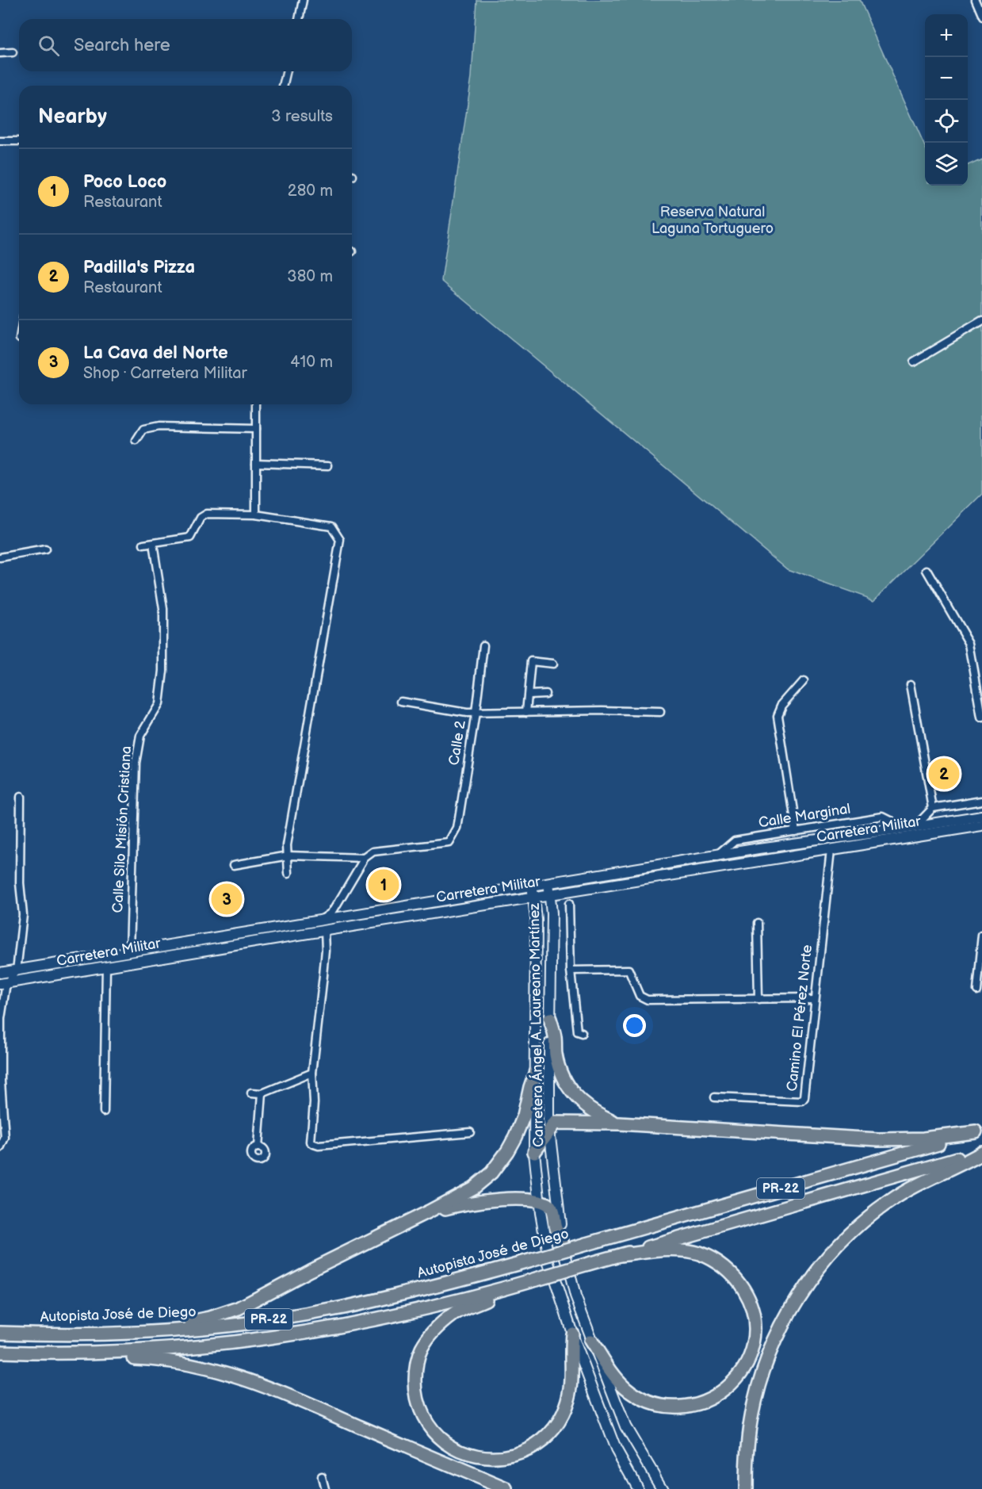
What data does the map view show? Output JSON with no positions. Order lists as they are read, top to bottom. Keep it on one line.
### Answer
{"streets":{"highway":["PR-22","Autopista José de Diego"],"main road":["Carretera Militar","Carretera Ángel A. Laureano Martínez"],"street":["Calle 2","Calle Marginal","Calle Silo Misión Cristiana","Camino El Pérez Norte"]},"crossings":[["Calle Marginal","Carretera Militar"],["Calle Silo Misión Cristiana","Carretera Militar"],["Carretera Militar","Camino El Pérez Norte"],["Carretera Militar","Carretera Ángel A. Laureano Martínez"]],"parks":["Reserva Natural Laguna Tortuguero"],"page":{"map_buttons":["+","−"],"search":"Search here","heading":["Nearby","3 results"],"list":[{"mark":"1","name":"Poco Loco","note":"Restaurant","value":"280 m"},{"mark":"2","name":"Padilla's Pizza","note":"Restaurant","value":"380 m"},{"mark":"3","name":"La Cava del Norte","note":"Shop · Carretera Militar","value":"410 m"}],"pins":["2","1","3"]}}
